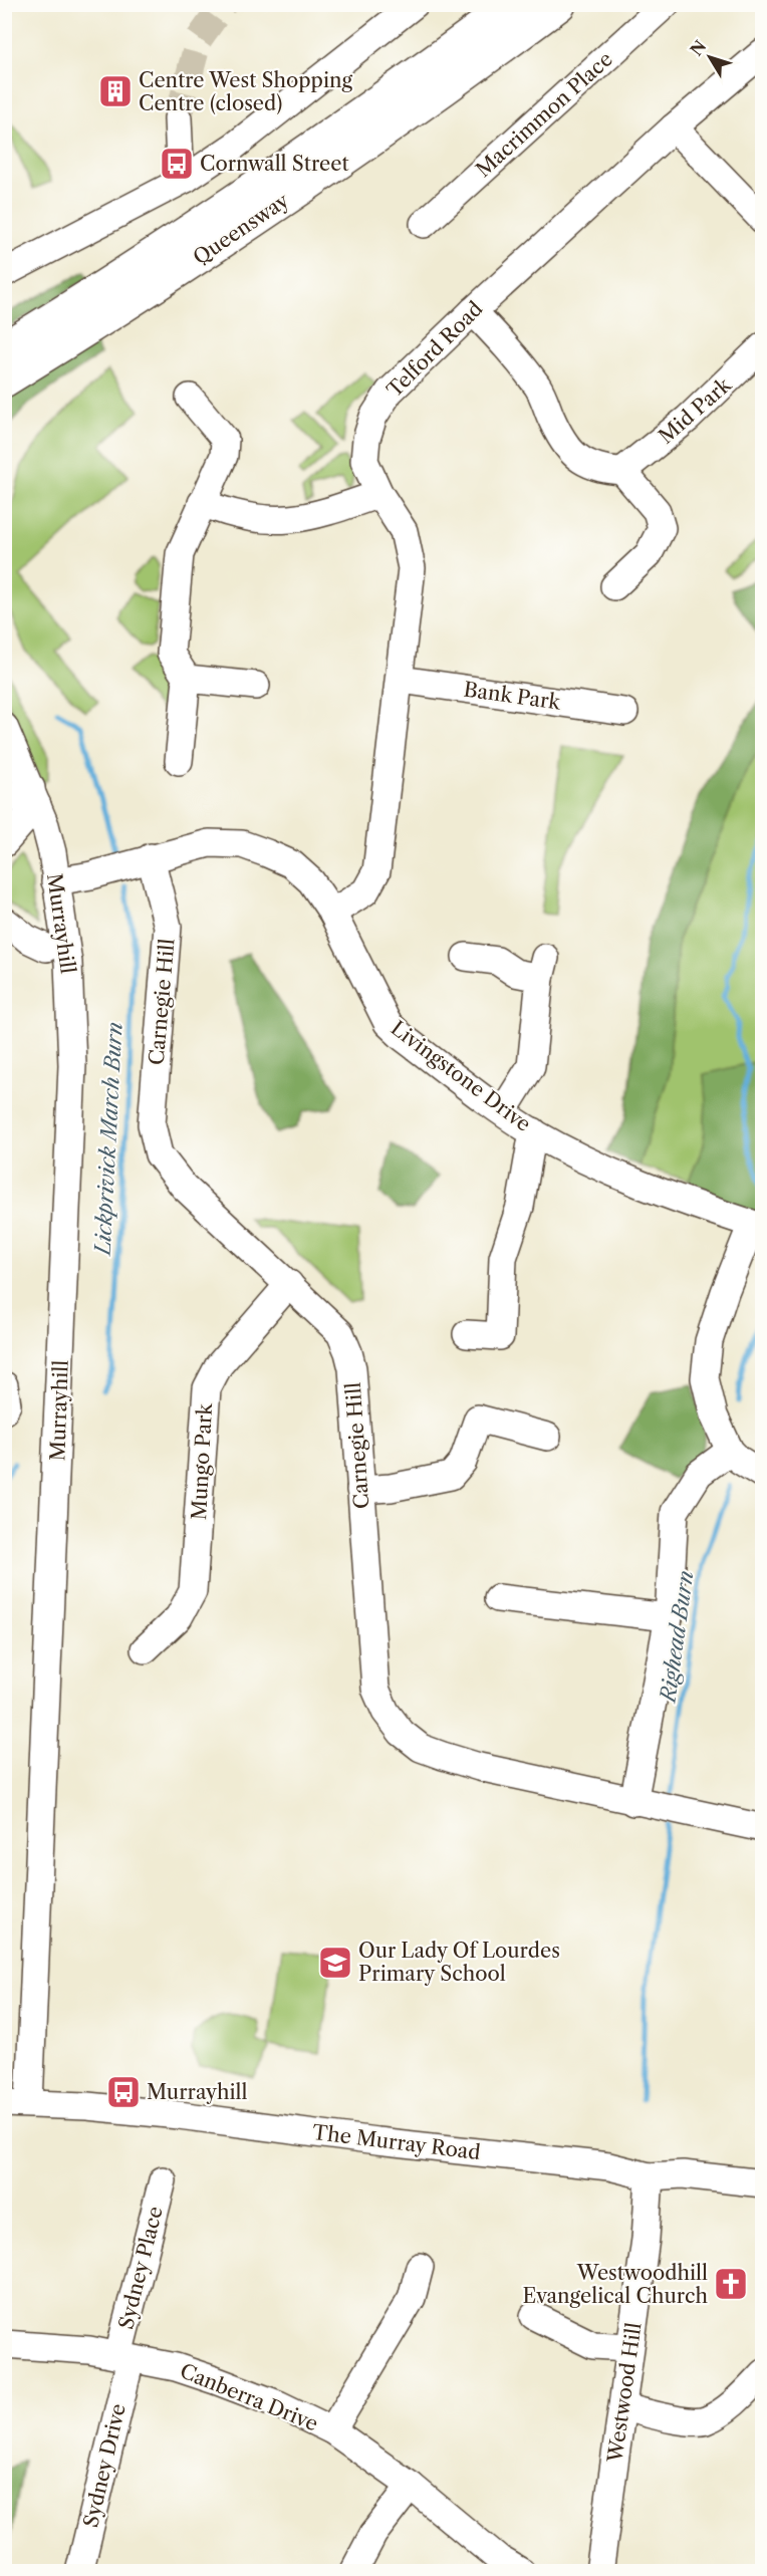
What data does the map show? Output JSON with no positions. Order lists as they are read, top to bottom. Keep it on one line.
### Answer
{"streets":{"highway":["Queensway"],"street":["Macrimmon Place","Telford Road","Mid Park","Bank Park","Murrayhill","Carnegie Hill","Livingstone Drive","Mungo Park","The Murray Road","Sydney Place","Westwood Hill","Canberra Drive","Sydney Drive"]},"crossings":[["Telford Road","Bank Park"],["Telford Road","Livingstone Drive"],["Murrayhill","Livingstone Drive"],["Murrayhill","The Murray Road"],["Carnegie Hill","Livingstone Drive"],["Carnegie Hill","Mungo Park"],["The Murray Road","Westwood Hill"],["Sydney Place","Canberra Drive"],["Sydney Place","Sydney Drive"],["Canberra Drive","Sydney Drive"]],"water":["Lickprivick March Burn","Righead Burn"],"places":{"building":["Centre West Shopping Centre (closed)"],"bus stop":["Cornwall Street","Murrayhill"],"school or university":["Our Lady Of Lourdes Primary School"],"church":["Westwoodhill Evangelical Church"]},"north":"top left"}
